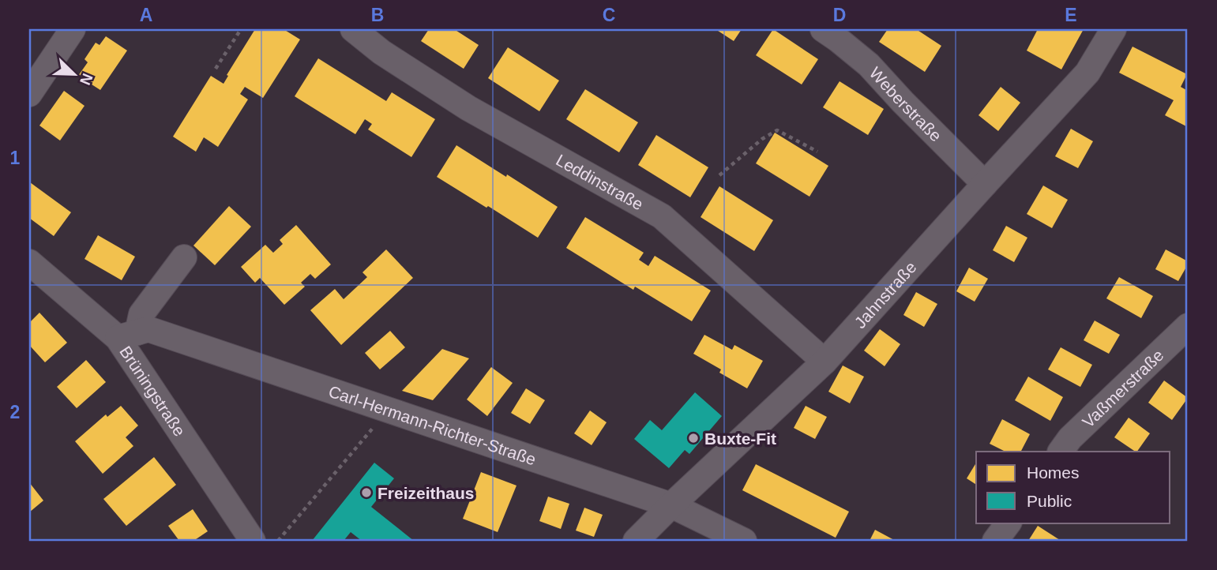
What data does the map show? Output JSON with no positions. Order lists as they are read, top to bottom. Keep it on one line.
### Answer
{"streets":{"street":["Weberstraße","Leddinstraße","Jahnstraße","Vaßmerstraße","Brüningstraße","Carl-Hermann-Richter-Straße"]},"crossings":[["Weberstraße","Jahnstraße"],["Leddinstraße","Jahnstraße"],["Jahnstraße","Carl-Hermann-Richter-Straße"],["Brüningstraße","Carl-Hermann-Richter-Straße"]],"places":["Buxte-Fit","Freizeithaus"],"legend":["Homes","Public"],"north":"bottom right","grid":{"columns":["A","B","C","D","E"],"rows":["1","2"]}}
